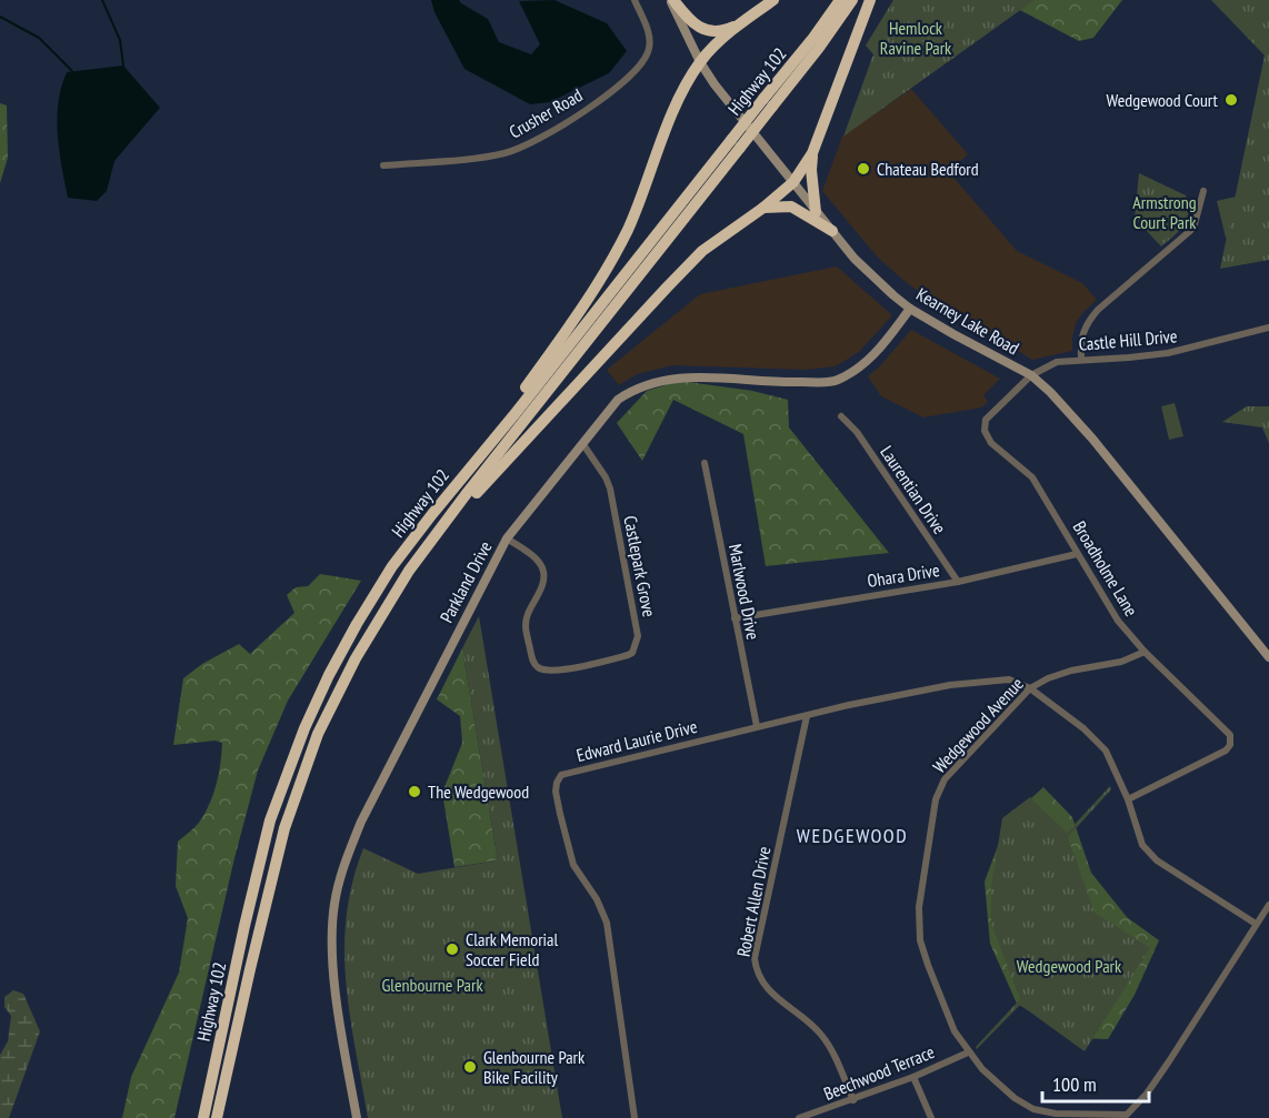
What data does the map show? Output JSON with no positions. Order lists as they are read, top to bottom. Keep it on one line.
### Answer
{"streets":{"highway":["Highway 102"],"street":["Crusher Road","Kearney Lake Road","Castle Hill Drive","Laurentian Drive","Castlepark Grove","Broadholme Lane","Ohara Drive","Parkland Drive","Marlwood Drive","Wedgewood Avenue","Edward Laurie Drive","Robert Allen Drive","Beechwood Terrace"]},"crossings":[["Kearney Lake Road","Castle Hill Drive"],["Kearney Lake Road","Broadholme Lane"],["Kearney Lake Road","Parkland Drive"],["Castle Hill Drive","Broadholme Lane"],["Laurentian Drive","Ohara Drive"],["Castlepark Grove","Parkland Drive"],["Broadholme Lane","Ohara Drive"],["Broadholme Lane","Wedgewood Avenue"],["Ohara Drive","Marlwood Drive"],["Marlwood Drive","Edward Laurie Drive"],["Wedgewood Avenue","Edward Laurie Drive"],["Wedgewood Avenue","Beechwood Terrace"],["Edward Laurie Drive","Robert Allen Drive"],["Robert Allen Drive","Beechwood Terrace"]],"districts":["WEDGEWOOD"],"parks":["Hemlock Ravine Park","Armstrong Court Park","Wedgewood Park","Glenbourne Park"],"places":["Wedgewood Court","Chateau Bedford","The Wedgewood","Clark Memorial Soccer Field","Glenbourne Park Bike Facility"],"scale_bar":"100 m"}
